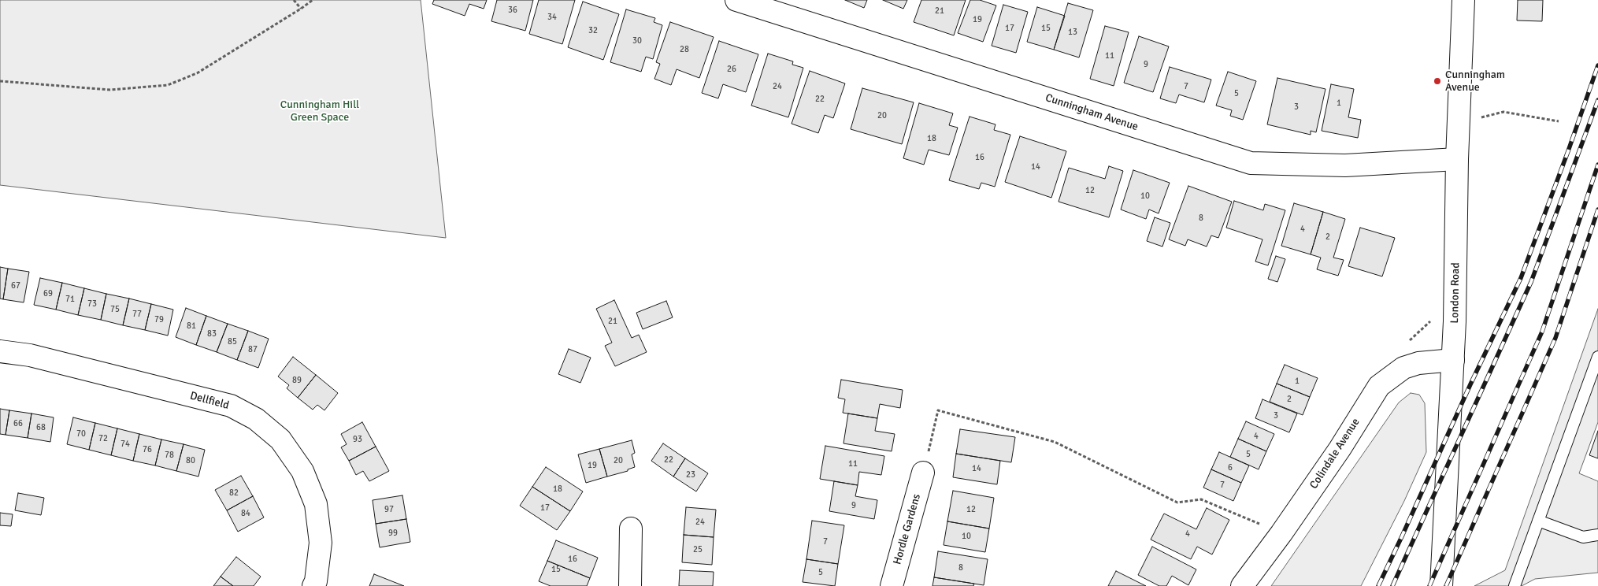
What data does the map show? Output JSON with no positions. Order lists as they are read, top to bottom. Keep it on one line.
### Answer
{"streets":{"street":["Cunningham Avenue","London Road","Dellfield","Colindale Avenue","Hordle Gardens"]},"crossings":[["Cunningham Avenue","London Road"],["London Road","Colindale Avenue"]],"parks":["Cunningham Hill Green Space"],"places":["Cunningham Avenue"],"house_numbers":["36","21","34","19","17","15","32","13","30","28","11","9","26","24","7","5","22","1","3","20","18","16","14","12","10","8","4","2","67","69","71","73","75","77","79","21","81","83","85","87","89","1","2","3","66","68","70","4","72","93","74","76","5","78","22","80","20","11","19","6","14","23","7","18","82","9","17","97","12","84","24","99","4","10","7","25","16","8","15","5"]}
